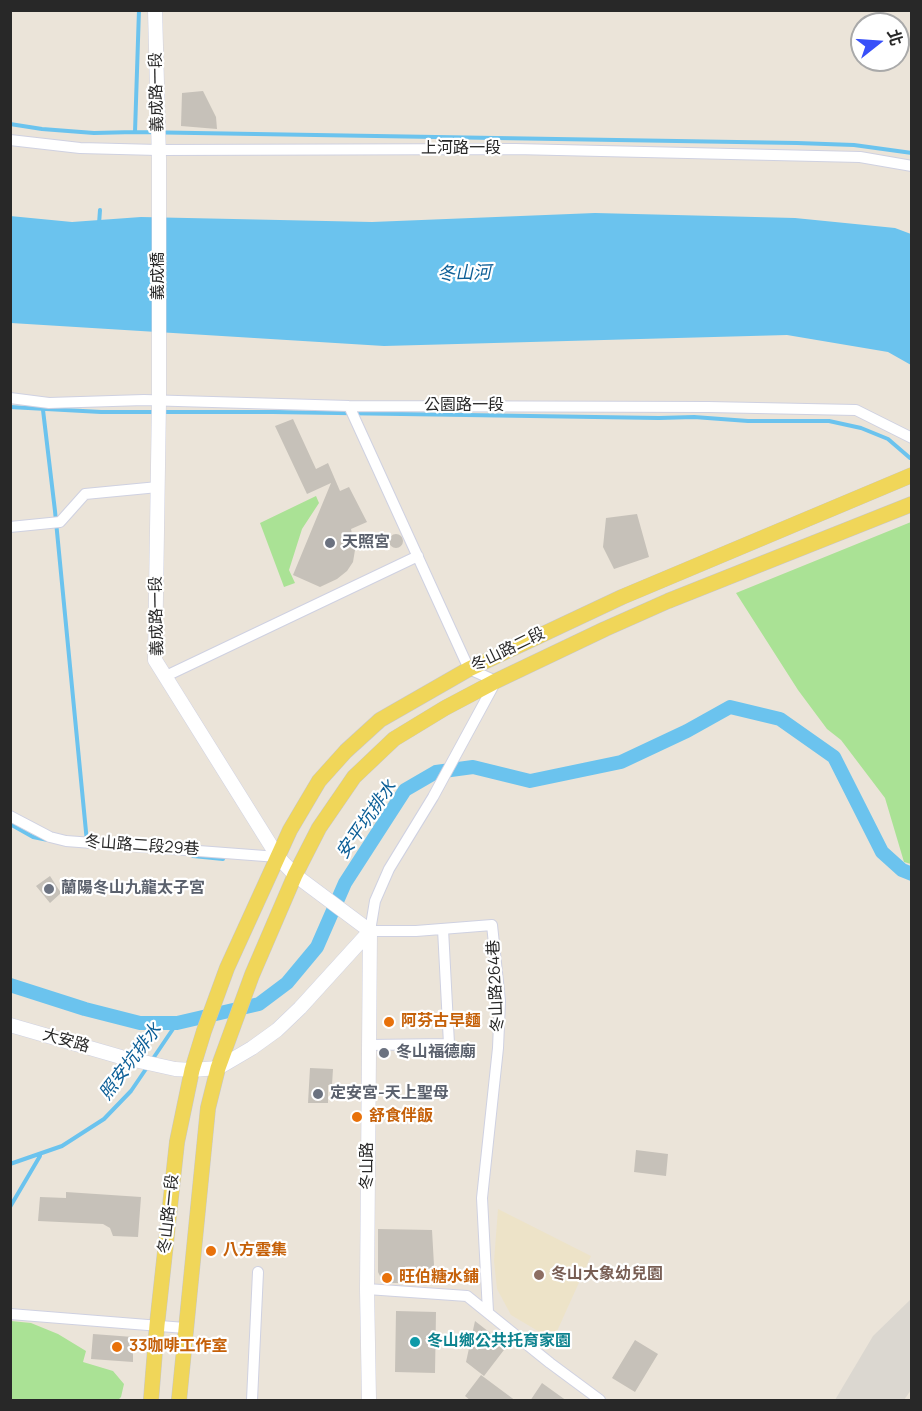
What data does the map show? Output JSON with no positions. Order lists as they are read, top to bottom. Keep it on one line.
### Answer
{"streets":{"main road":["冬山路二段","冬山路一段"],"street":["義成路一段","上河路一段","義成橋","公園路一段","冬山路二段29巷","冬山路264巷","大安路","冬山路"]},"crossings":[["義成路一段","上河路一段"],["義成路一段","義成橋"],["義成路一段","公園路一段"],["義成路一段","冬山路二段"],["義成路一段","冬山路二段29巷"],["冬山路二段","冬山路二段29巷"],["冬山路二段","冬山路"],["冬山路二段","冬山路一段"],["冬山路264巷","冬山路"],["大安路","冬山路一段"]],"water":["冬山河","安平坑排水","照安坑排水"],"places":["天照宮","蘭陽冬山九龍太子宮","阿芬古早麵","冬山福德廟","定安宮-天上聖母","舒食伴飯","八方雲集","冬山大象幼兒園","旺伯糖水鋪","冬山鄉公共托育家園","33咖啡工作室"],"north":"right"}
